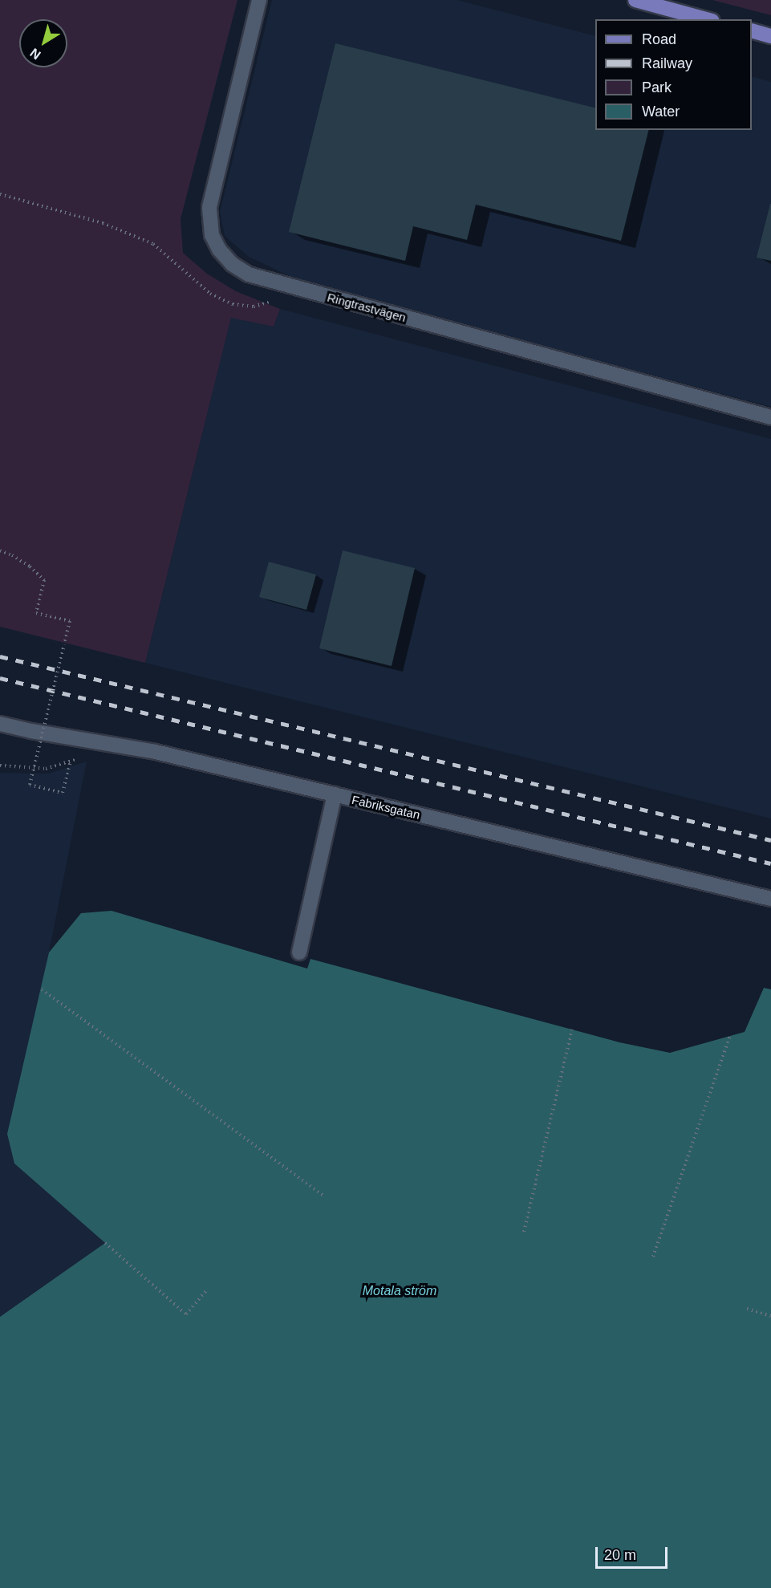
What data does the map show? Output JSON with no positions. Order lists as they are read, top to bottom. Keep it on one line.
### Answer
{"streets":{"street":["Ringtrastvägen","Fabriksgatan"]},"water":["Motala ström"],"legend":["Road","Railway","Park","Water"],"scale_bar":"20 m","north":"bottom left"}
